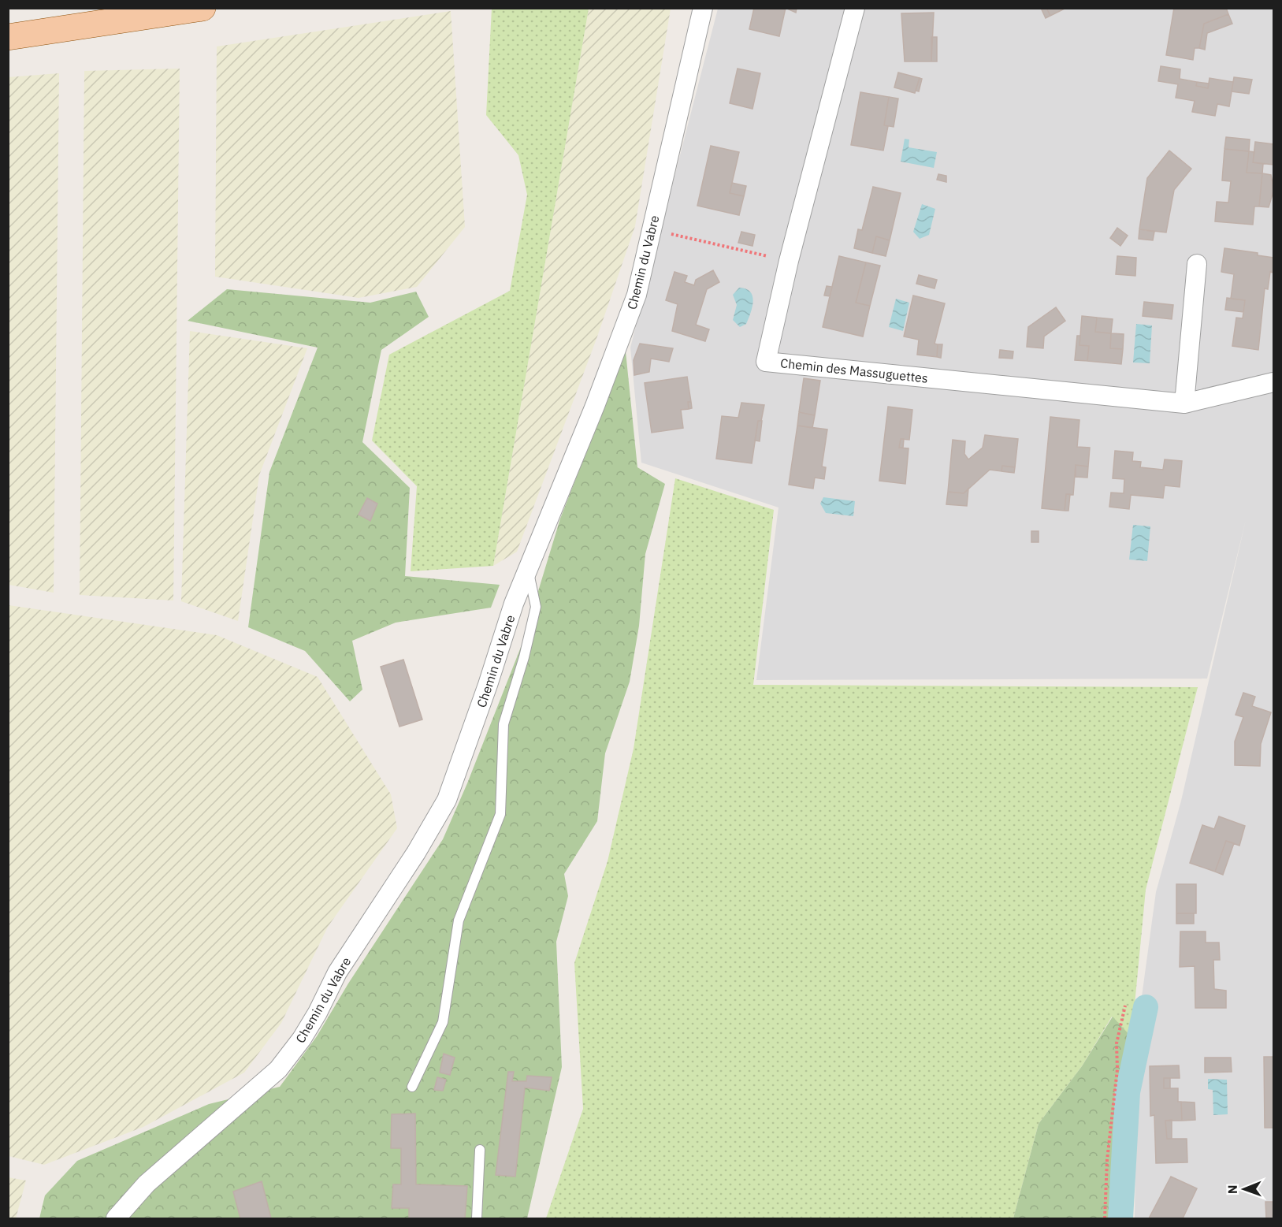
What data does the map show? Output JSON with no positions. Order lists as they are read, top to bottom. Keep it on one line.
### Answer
{"streets":{"street":["Chemin du Vabre","Chemin des Massuguettes"]},"north":"left"}
